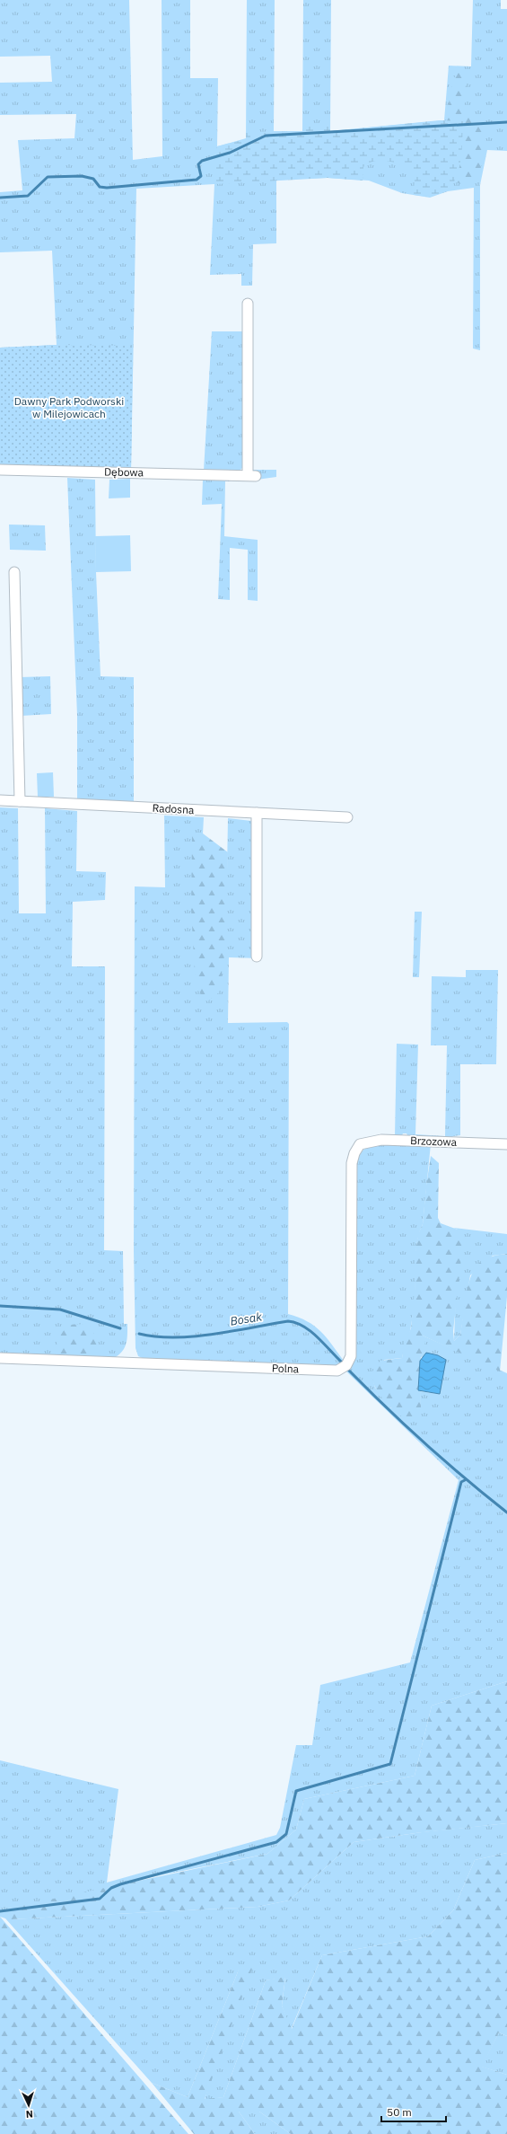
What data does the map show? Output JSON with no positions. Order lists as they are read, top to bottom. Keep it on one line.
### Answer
{"streets":{"street":["Dębowa","Radosna","Brzozowa","Polna"]},"crossings":[["Brzozowa","Polna"]],"water":["Bosak"],"parks":["Dawny Park Podworski w Milejowicach"],"scale_bar":"50 m","north":"bottom"}
